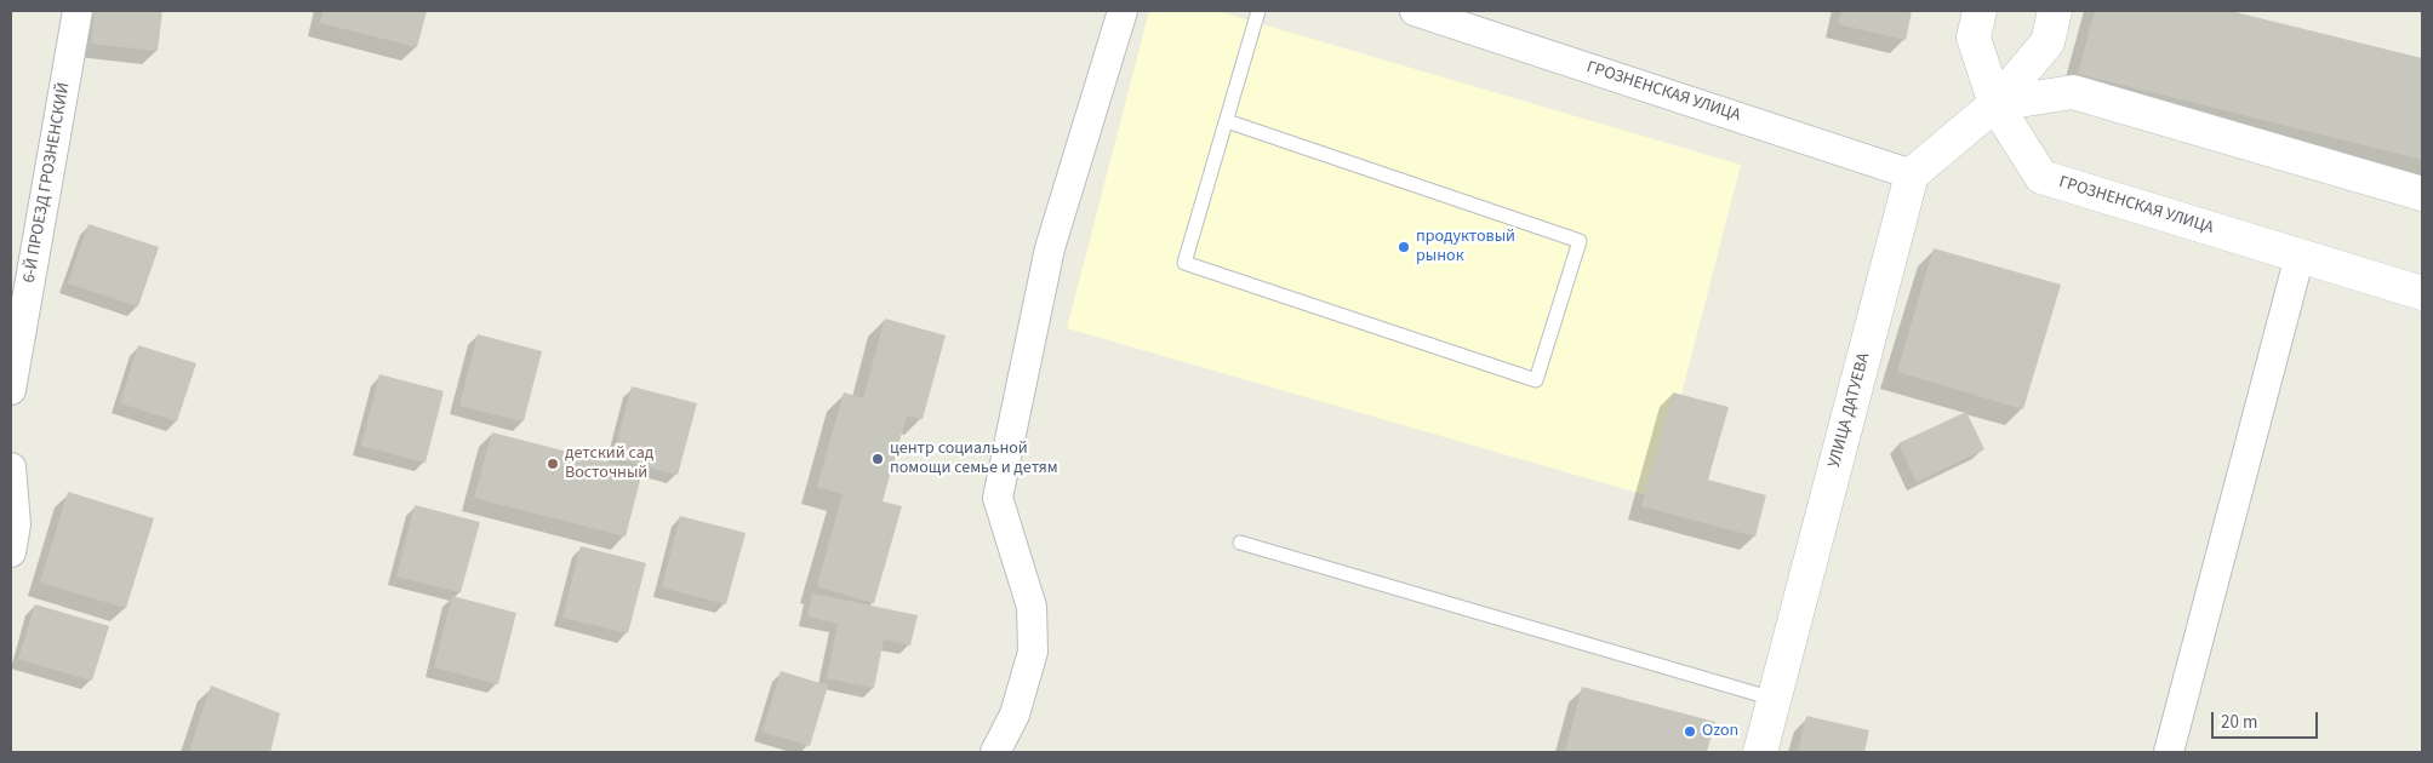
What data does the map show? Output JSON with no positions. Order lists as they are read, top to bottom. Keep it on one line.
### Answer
{"streets":{"street":["ГРОЗНЕНСКАЯ УЛИЦА","6-Й ПРОЕЗД ГРОЗНЕНСКИЙ","УЛИЦА ДАТУЕВА"]},"crossings":[["ГРОЗНЕНСКАЯ УЛИЦА","УЛИЦА ДАТУЕВА"]],"places":["продуктовый рынок","центр социальной помощи семье и детям","детский сад Восточный","Ozon"],"scale_bar":"20 m"}
